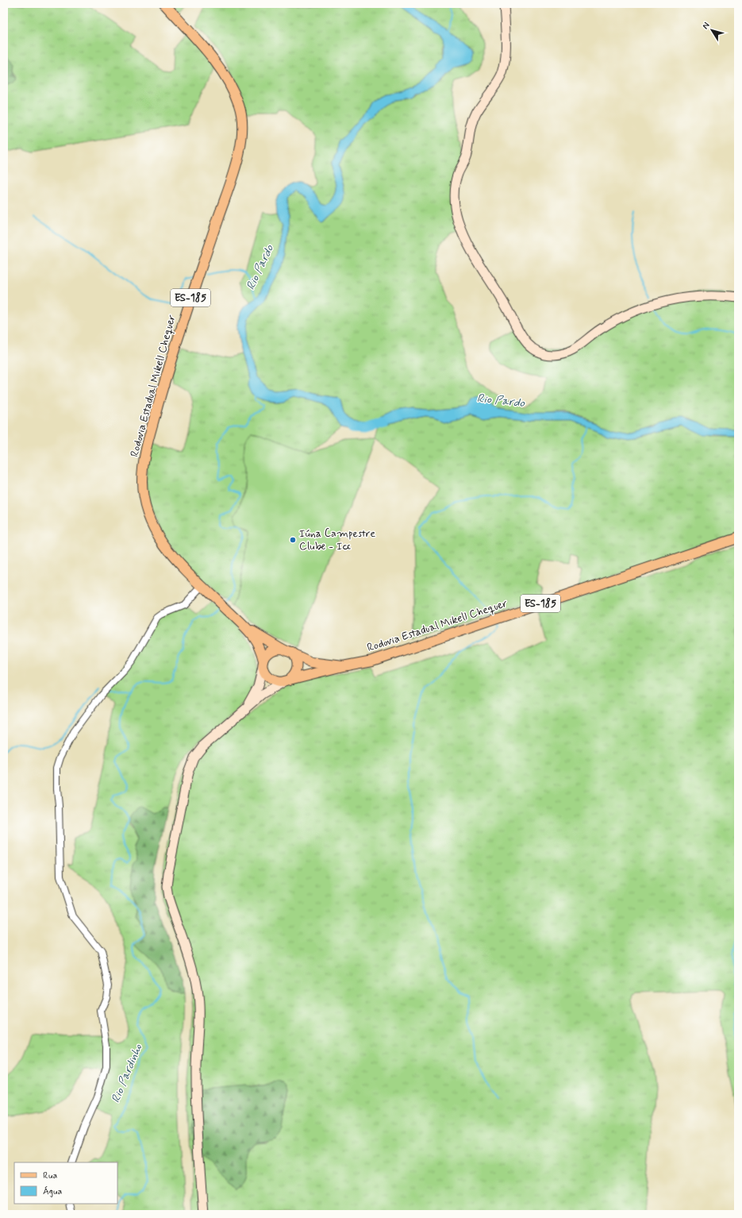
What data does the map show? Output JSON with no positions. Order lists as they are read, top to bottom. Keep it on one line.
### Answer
{"streets":{"main road":["ES-185","Rodovia Estadual Mikell Chequer"]},"crossings":[["ES-185","Rodovia Estadual Mikell Chequer"]],"water":["Rio Pardo","Rio Pardinho"],"places":["Iúna Campestre Clube - Icc"],"legend":["Rua","Água"],"north":"top left"}
